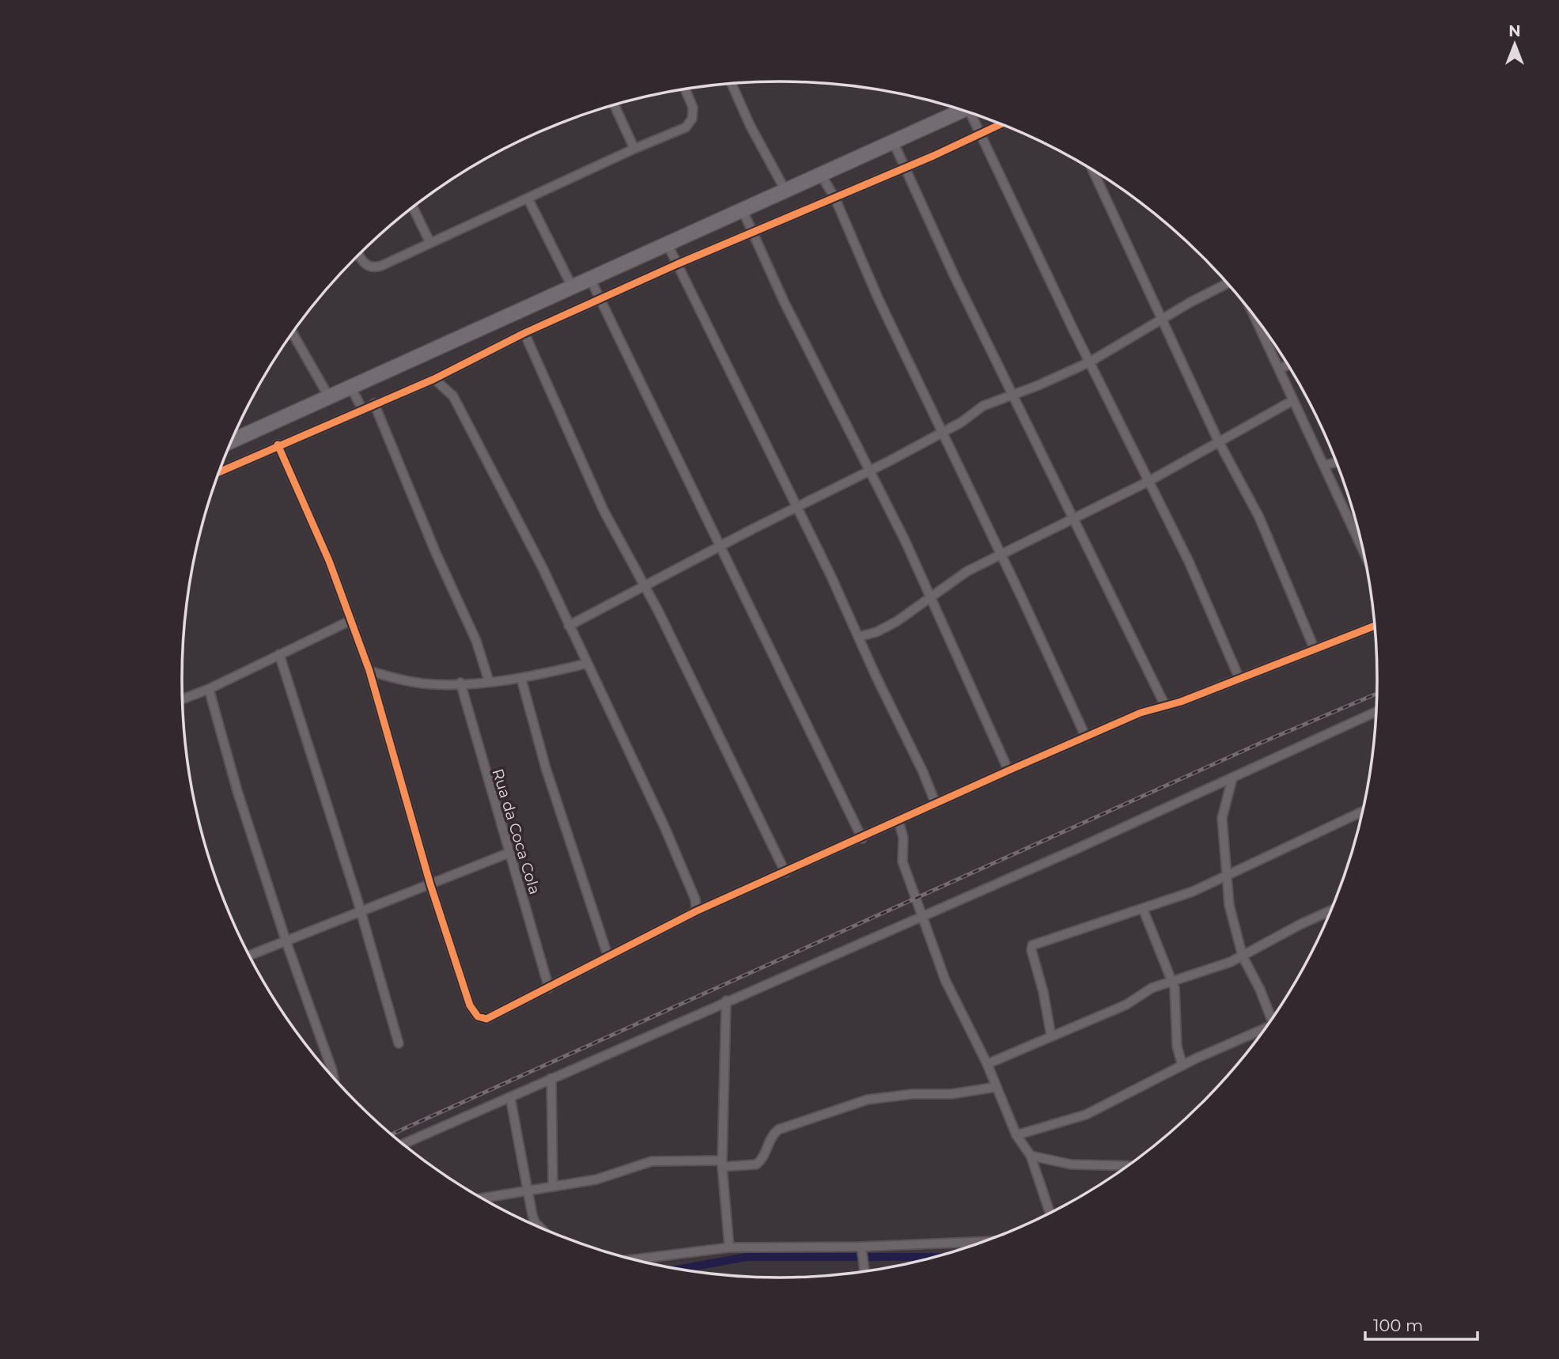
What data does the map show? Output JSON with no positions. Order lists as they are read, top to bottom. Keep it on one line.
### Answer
{"streets":{"street":["Rua da Coca Cola"]},"scale_bar":"100 m","north":"top"}
